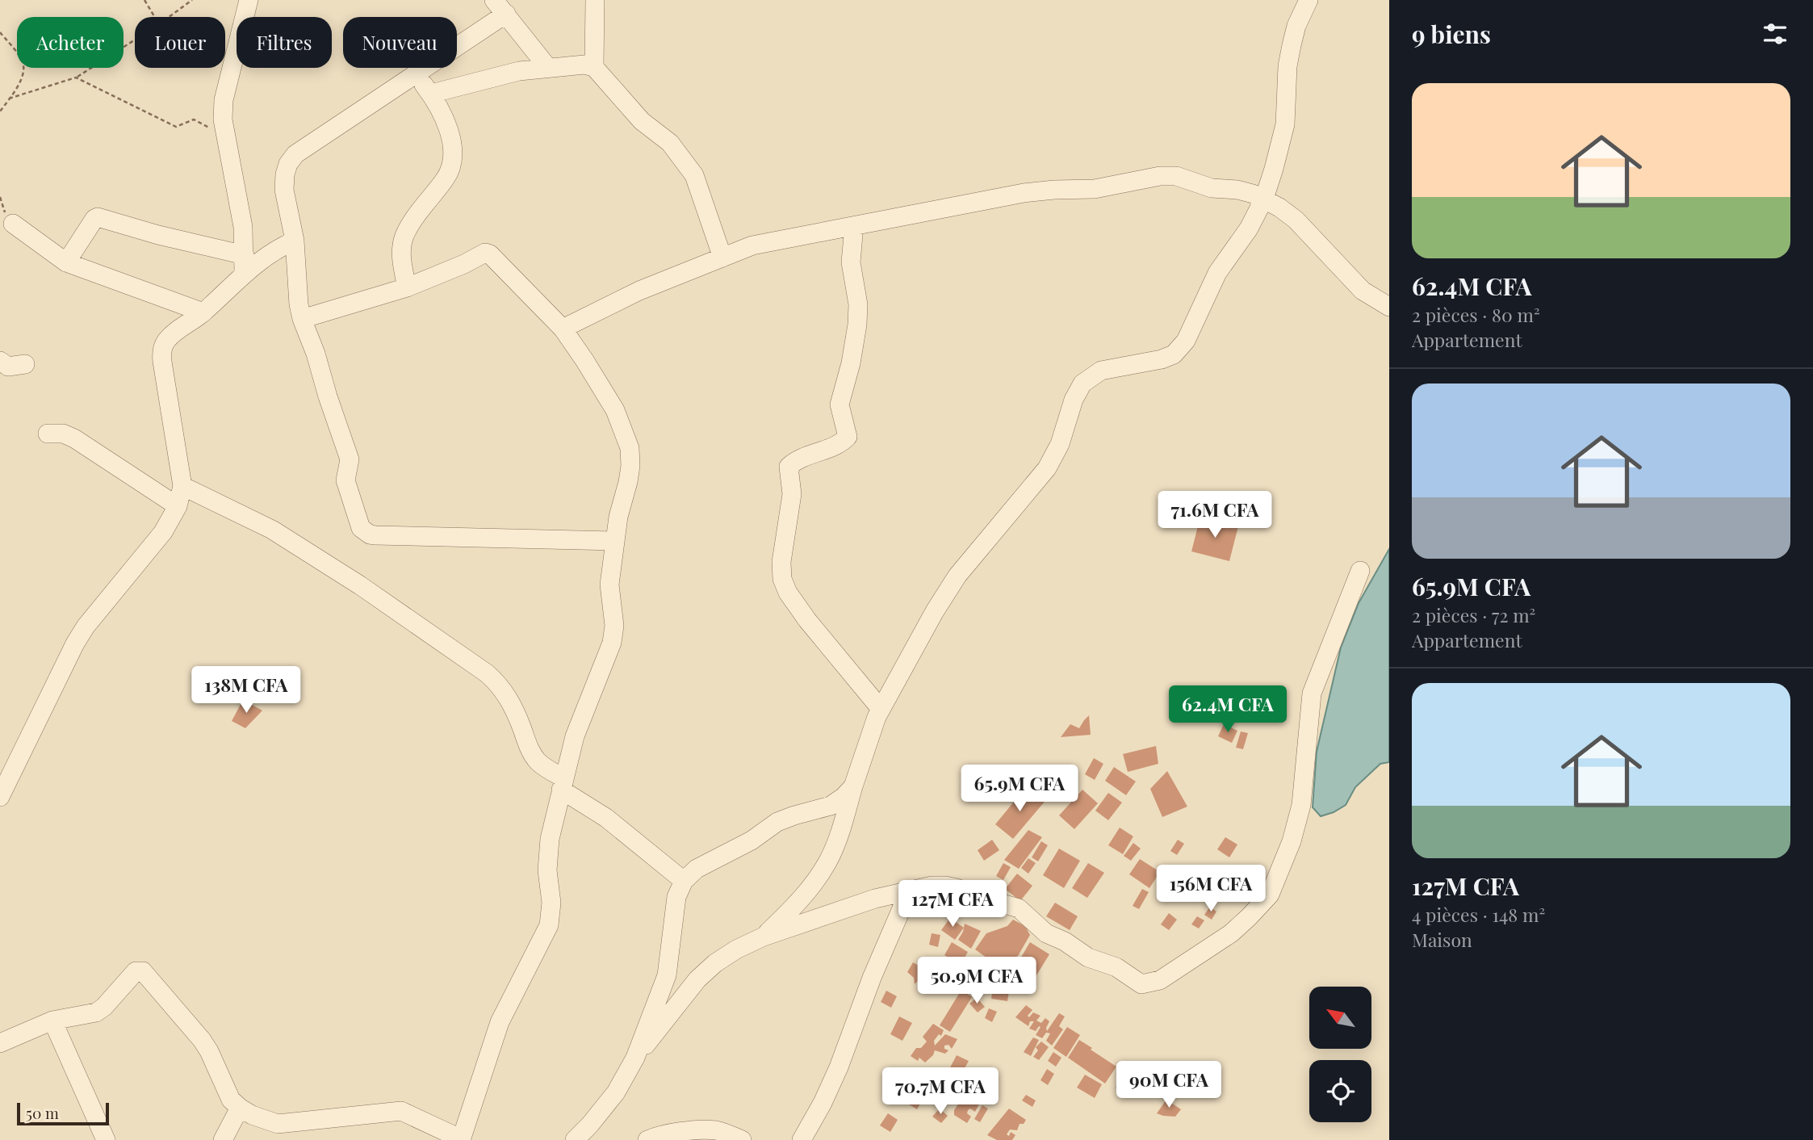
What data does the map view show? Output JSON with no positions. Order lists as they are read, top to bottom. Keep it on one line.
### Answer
{"scale_bar":"50 m","north":"top left","page":{"heading":"9 biens","chip":["Acheter","Louer","Filtres","Nouveau"],"list":[{"name":"62.4M CFA","note":"2 pièces · 80 m² · Appartement"},{"name":"65.9M CFA","note":"2 pièces · 72 m² · Appartement"},{"name":"127M CFA","note":"4 pièces · 148 m² · Maison"}],"price":["71.6M CFA","138M CFA","62.4M CFA","65.9M CFA","156M CFA","127M CFA","50.9M CFA","90M CFA","70.7M CFA"],"scale":"50 m"}}
